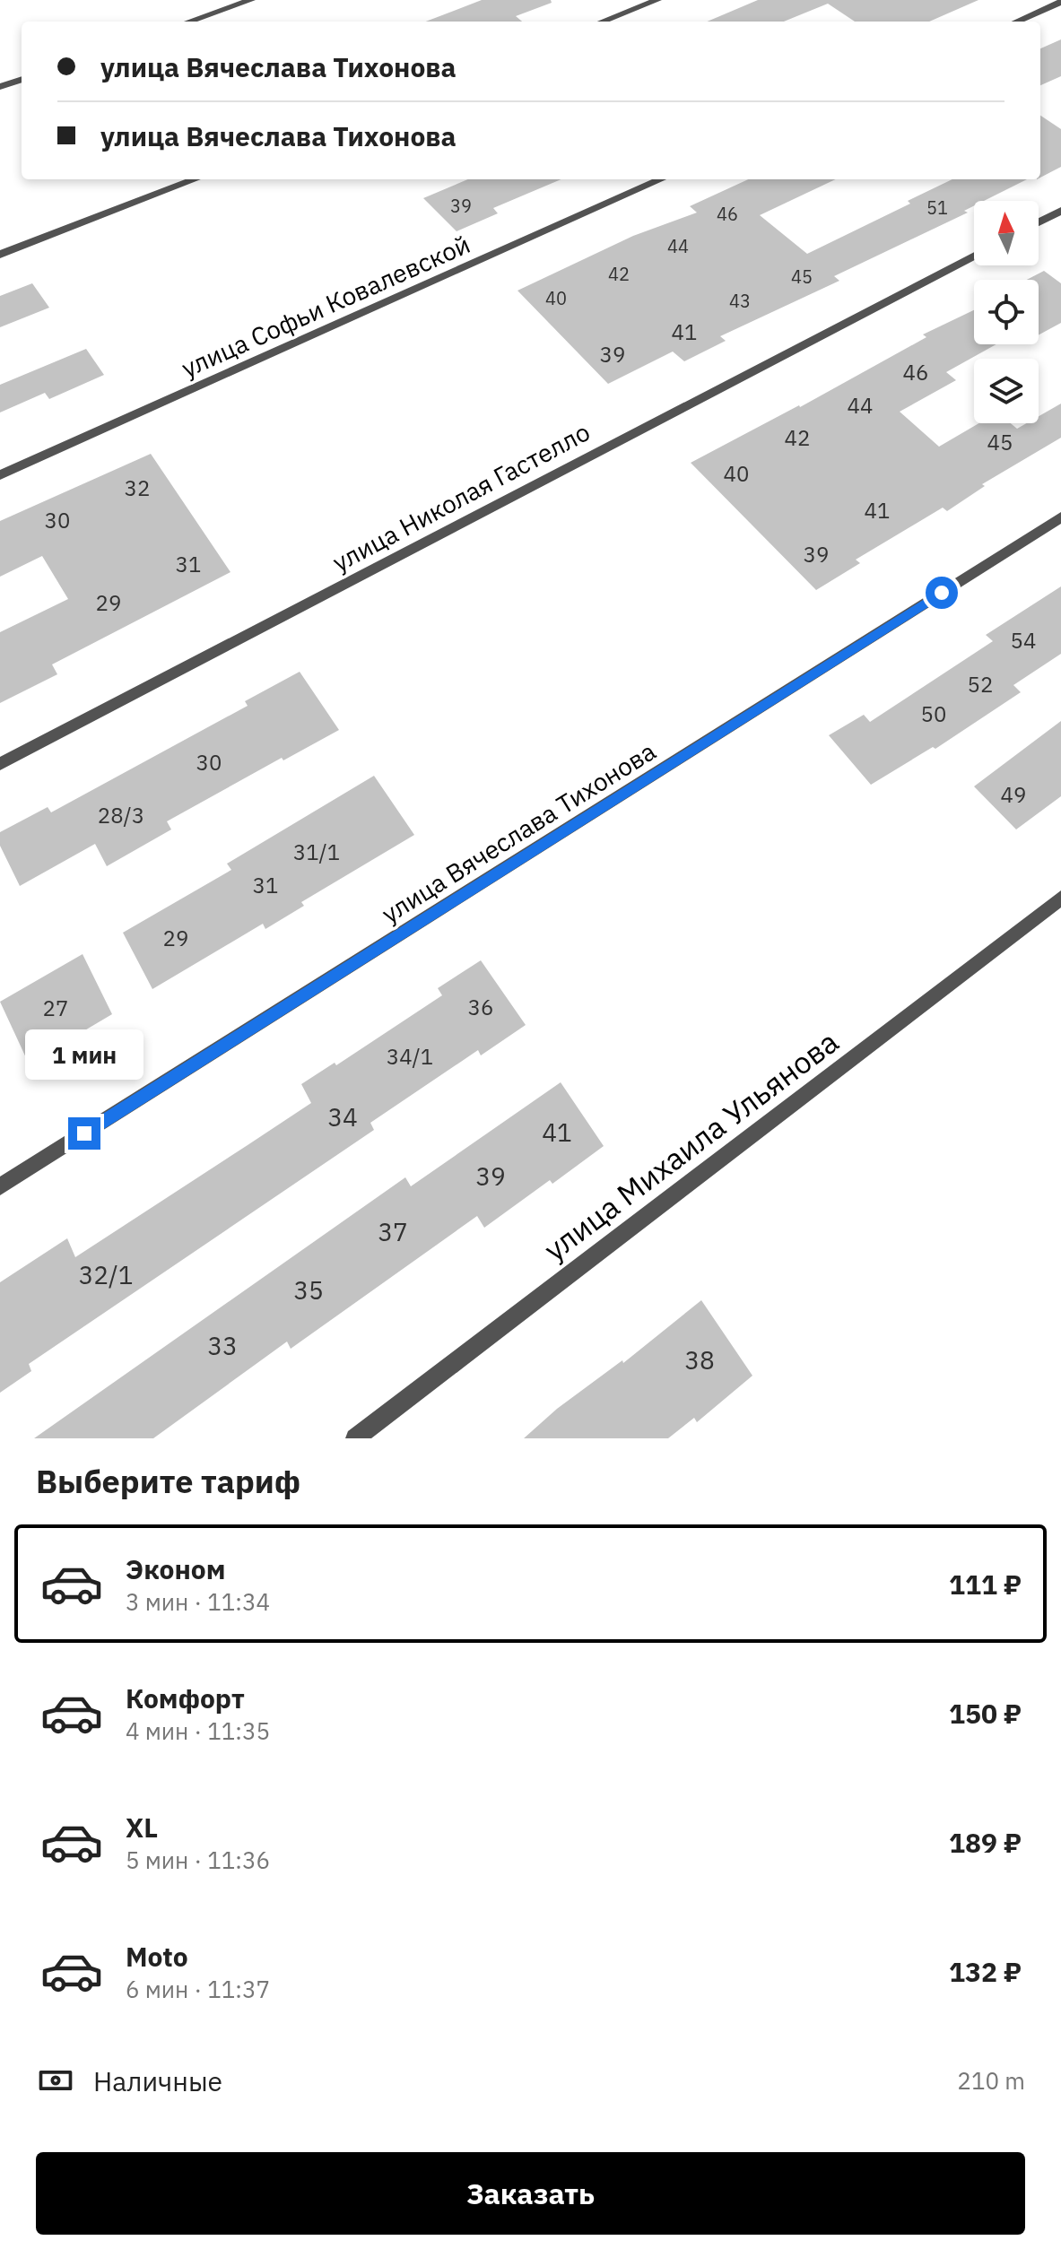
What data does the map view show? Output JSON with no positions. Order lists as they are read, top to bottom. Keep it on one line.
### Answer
{"streets":{"street":["улица Софьи Ковалевской","улица Николая Гастелло","улица Вячеслава Тихонова","улица Михаила Ульянова"]},"house_numbers":["39","51","46","44","42","45","40","43","41","39","46","44","42","45","40","32","41","30","39","31","29","54","52","50","30","49","28/3","31/1","31","29","36","27","34/1","34","41","39","37","32/1","35","33","38"],"north":"top","page":{"banner":["улица Вячеслава Тихонова","улица Вячеслава Тихонова"],"bubble":"1 мин","heading":"Выберите тариф","list":[{"name":"Эконом","note":"3 мин · 11:34","value":"111 ₽"},{"name":"Комфорт","note":"4 мин · 11:35","value":"150 ₽"},{"name":"XL","note":"5 мин · 11:36","value":"189 ₽"},{"name":"Moto","note":"6 мин · 11:37","value":"132 ₽"}],"pay":["Наличные","210 m"],"buttons":"Заказать"}}
